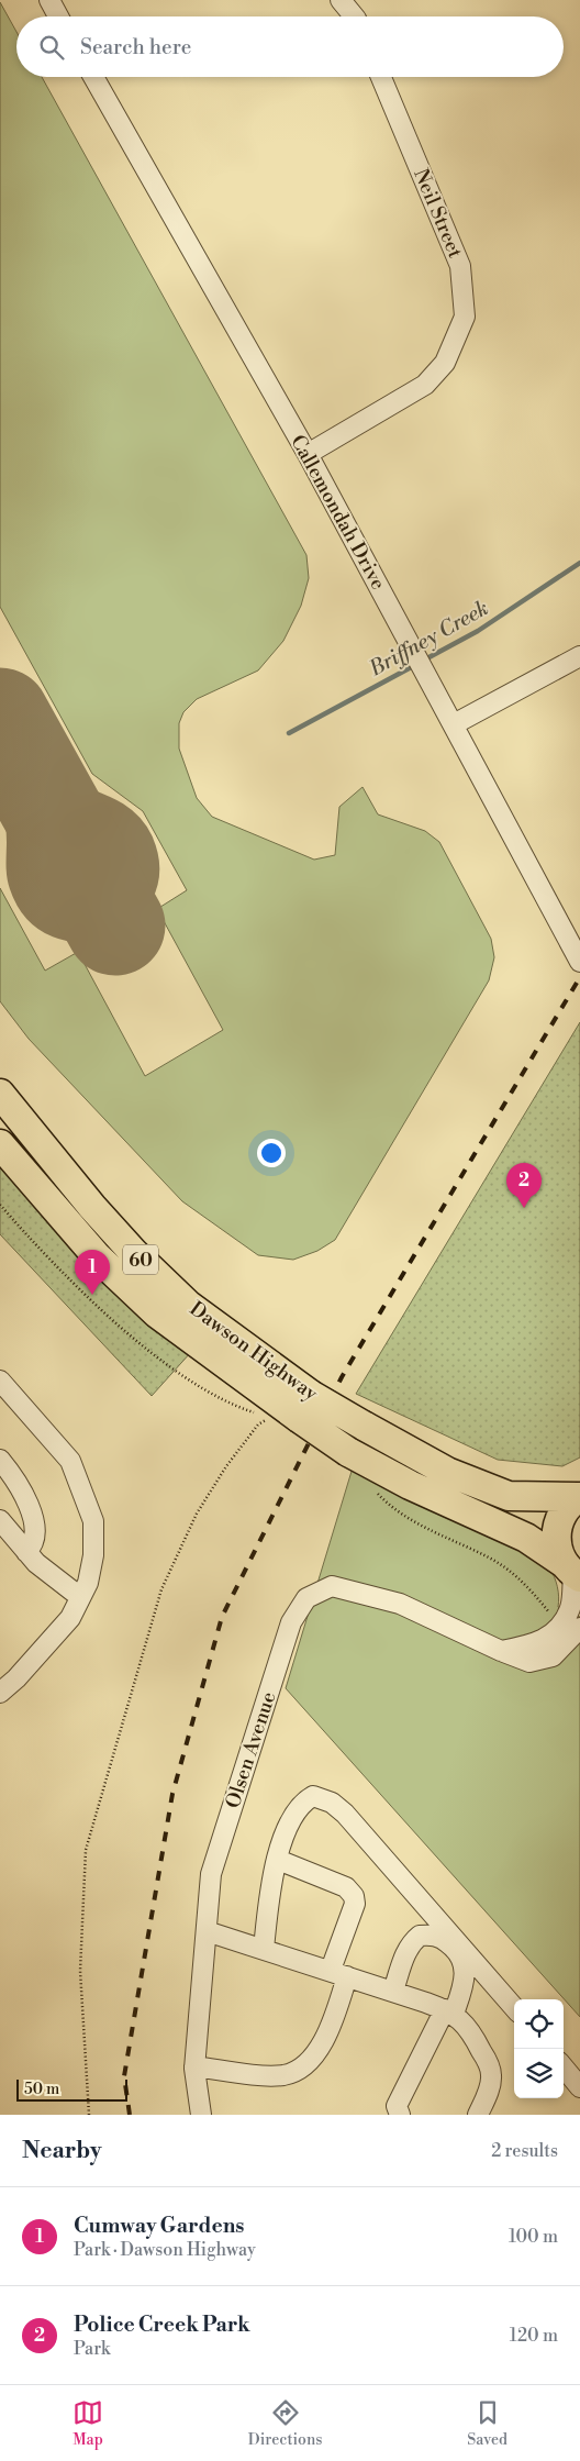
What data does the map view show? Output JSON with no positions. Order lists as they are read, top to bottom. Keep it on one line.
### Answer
{"streets":{"highway":["60","Dawson Highway"],"street":["Neil Street","Callemondah Drive","Olsen Avenue"]},"crossings":[["Neil Street","Callemondah Drive"],["60","Dawson Highway"],["60","Olsen Avenue"],["Dawson Highway","Olsen Avenue"]],"water":["Briffney Creek"],"scale_bar":"50 m","page":{"search":"Search here","pins":["2","1"],"scale":"50 m","heading":["Nearby","2 results"],"list":[{"mark":"1","name":"Cumway Gardens","note":"Park · Dawson Highway","value":"100 m"},{"mark":"2","name":"Police Creek Park","note":"Park","value":"120 m"}],"nav":["Map","Directions","Saved"]}}
